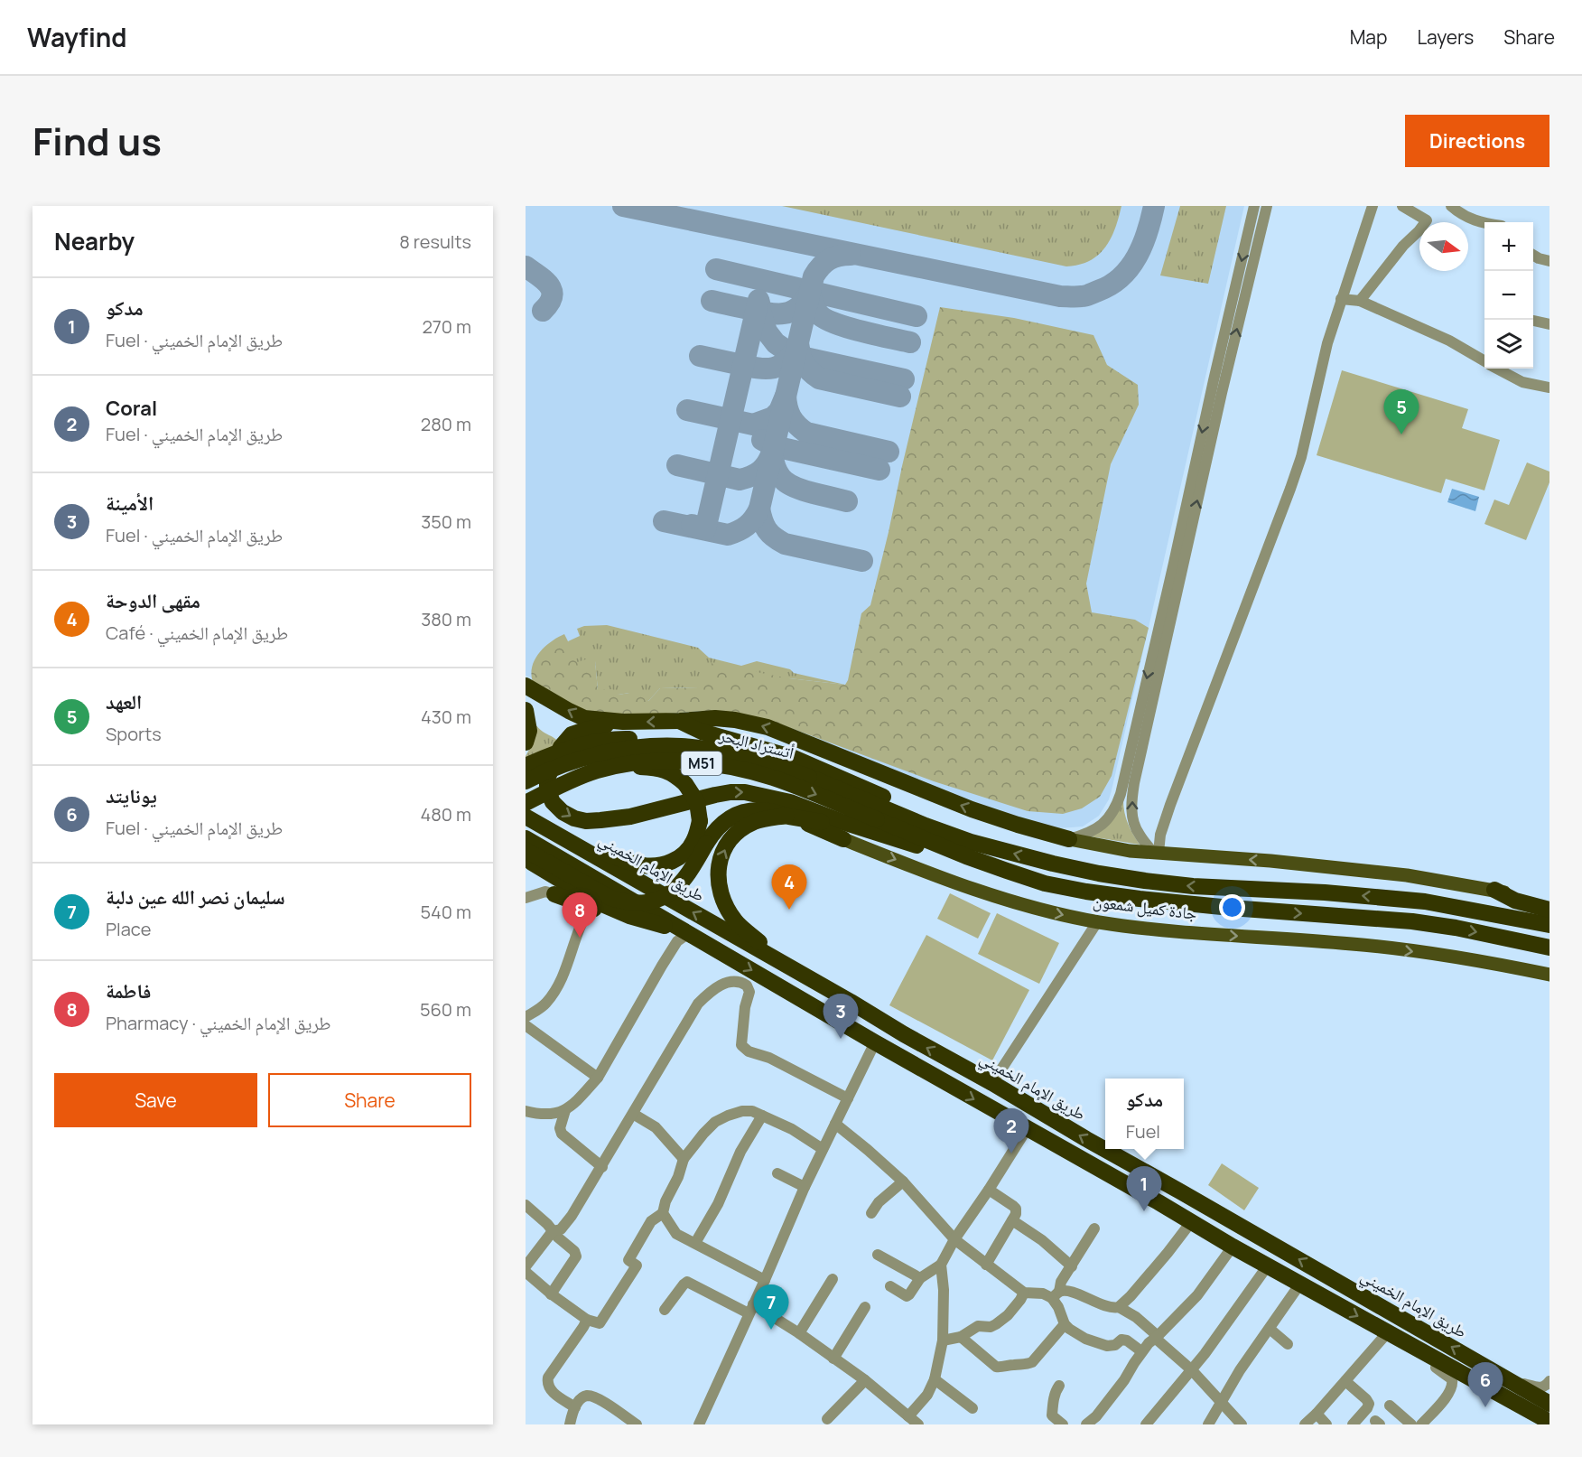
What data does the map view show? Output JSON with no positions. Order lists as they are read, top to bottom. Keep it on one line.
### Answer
{"streets":{"highway":["أتستراد البحر","M51","طريق الإمام الخميني","جادة كميل شمعون"]},"crossings":[["أتستراد البحر","جادة كميل شمعون"]],"north":"right","page":{"header":"Wayfind","nav":["Map","Layers","Share"],"title":"Find us","buttons":["Directions",["Save","Share"]],"heading":["Nearby","8 results"],"map_buttons":["+","−"],"list":[{"mark":"1","name":"مدكو","note":"Fuel · طريق الإمام الخميني","value":"270 m"},{"mark":"2","name":"Coral","note":"Fuel · طريق الإمام الخميني","value":"280 m"},{"mark":"3","name":"الأمينة","note":"Fuel · طريق الإمام الخميني","value":"350 m"},{"mark":"4","name":"مقهى الدوحة","note":"Café · طريق الإمام الخميني","value":"380 m"},{"mark":"5","name":"العهد","note":"Sports","value":"430 m"},{"mark":"6","name":"يونايتد","note":"Fuel · طريق الإمام الخميني","value":"480 m"},{"mark":"7","name":"سليمان نصر الله عين دلبة","note":"Place","value":"540 m"},{"mark":"8","name":"فاطمة","note":"Pharmacy · طريق الإمام الخميني","value":"560 m"}],"pins":["5","4","8","3","2","1","7","6"],"popup":["مدكو","Fuel"]}}
